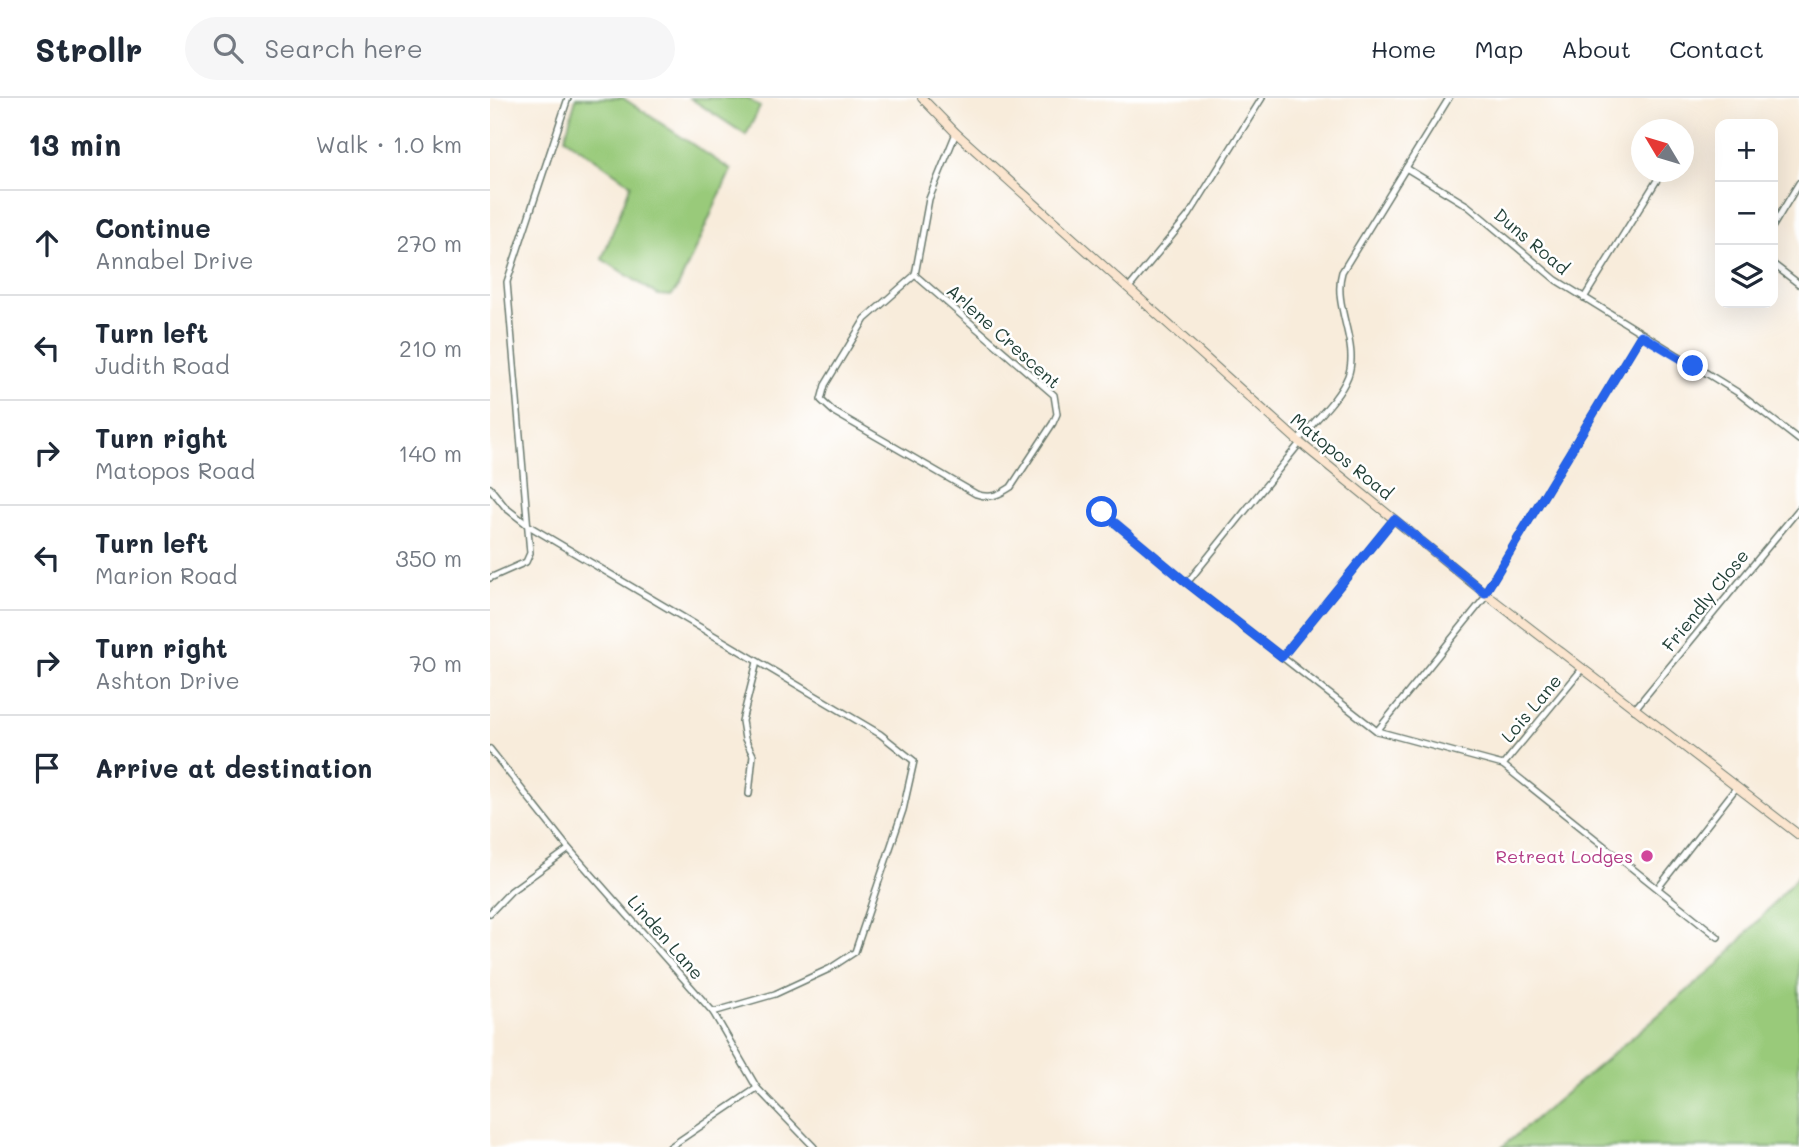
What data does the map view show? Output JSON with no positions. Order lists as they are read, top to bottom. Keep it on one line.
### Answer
{"streets":{"main road":["Matopos Road"],"street":["Duns Road","Arlene Crescent","Friendly Close","Lois Lane","Linden Lane"]},"crossings":[["Matopos Road","Friendly Close"],["Matopos Road","Lois Lane"]],"places":["Retreat Lodges"],"north":"top left","page":{"header":"Strollr","search":"Search here","nav":["Home","Map","About","Contact"],"heading":["13 min","Walk · 1.0 km"],"map_buttons":["+","−"],"list":[["Continue","Annabel Drive","270 m"],["Turn left","Judith Road","210 m"],["Turn right","Matopos Road","140 m"],["Turn left","Marion Road","350 m"],["Turn right","Ashton Drive","70 m"],"Arrive at destination"]}}
